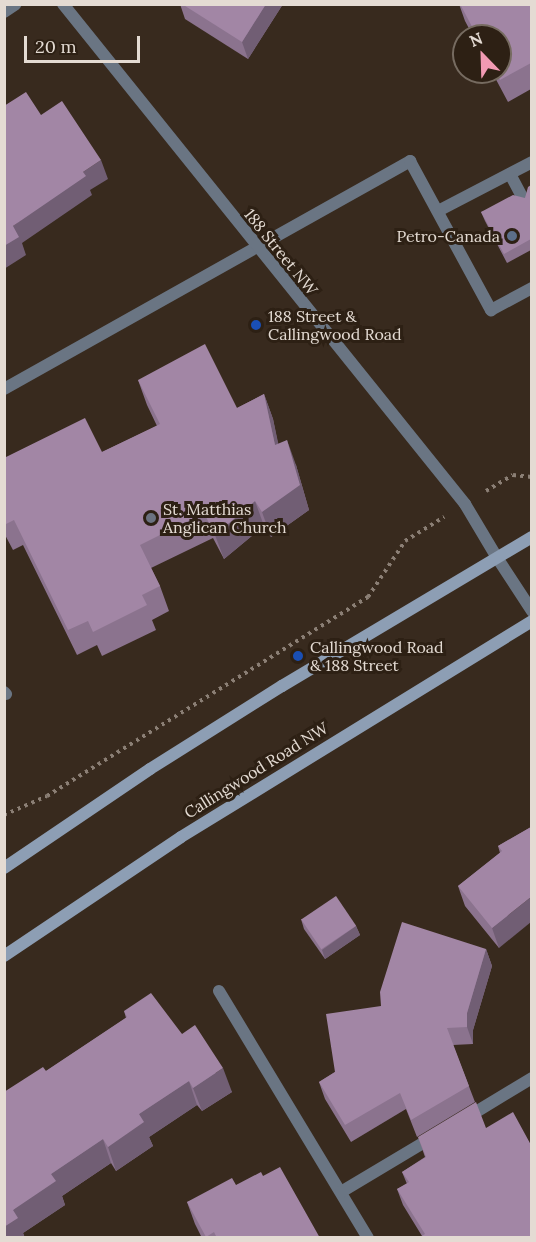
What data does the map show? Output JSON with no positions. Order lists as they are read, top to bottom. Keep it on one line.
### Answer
{"streets":{"main road":["Callingwood Road NW"],"street":["188 Street NW"]},"places":["Petro-Canada","188 Street & Callingwood Road","St. Matthias Anglican Church","Callingwood Road & 188 Street"],"scale_bar":"20 m","north":"top left"}
